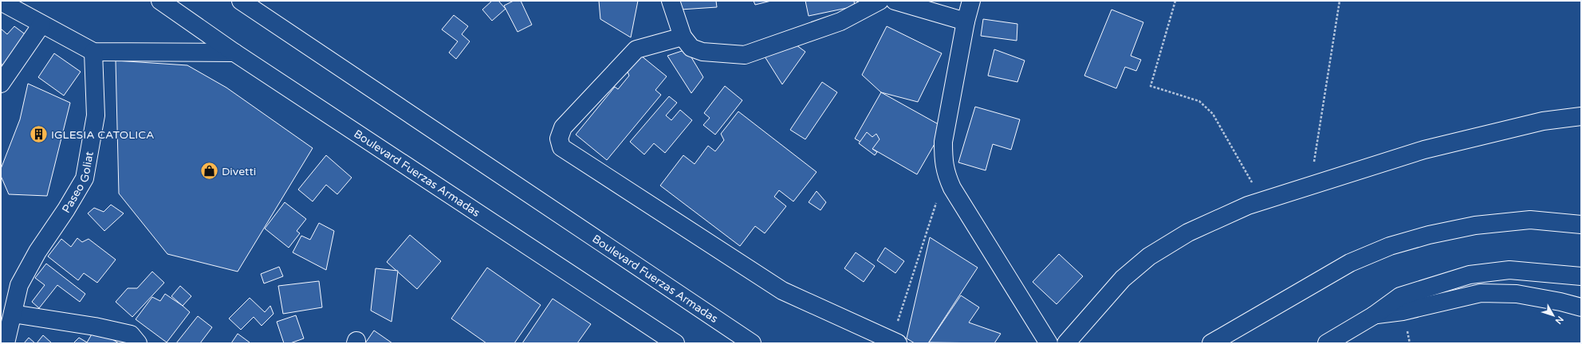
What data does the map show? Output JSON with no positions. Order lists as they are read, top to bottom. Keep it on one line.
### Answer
{"streets":{"main road":["Boulevard Fuerzas Armadas","Paseo Goliat"]},"places":{"building":["IGLESIA CATOLICA"],"shop":["Divetti"]},"north":"bottom right"}
